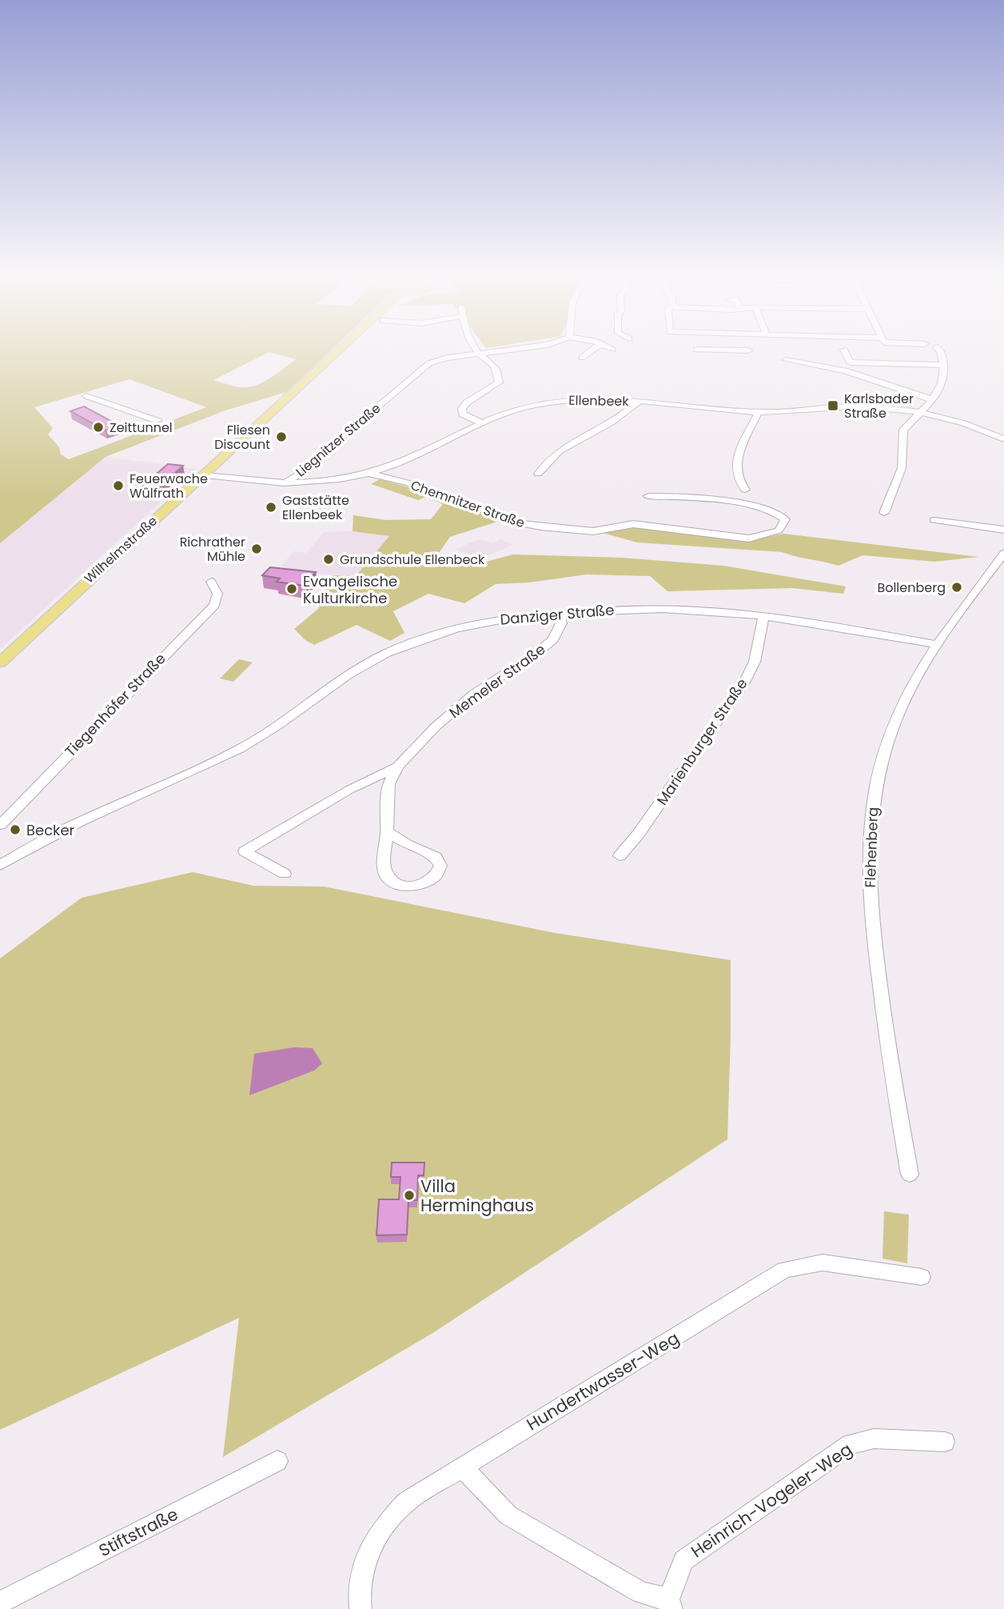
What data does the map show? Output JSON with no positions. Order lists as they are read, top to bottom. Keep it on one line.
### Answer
{"streets":{"main road":["Wilhelmstraße"],"street":["Ellenbeek","Liegnitzer Straße","Chemnitzer Straße","Danziger Straße","Memeler Straße","Tiegenhöfer Straße","Marienburger Straße","Flehenberg","Hundertwasser-Weg","Heinrich-Vogeler-Weg","Stiftstraße"]},"crossings":[["Ellenbeek","Liegnitzer Straße"],["Ellenbeek","Chemnitzer Straße"],["Ellenbeek","Wilhelmstraße"],["Danziger Straße","Memeler Straße"],["Danziger Straße","Marienburger Straße"],["Danziger Straße","Flehenberg"]],"places":{"transit":["Karlsbader Straße"],"other":["Zeittunnel","Fliesen Discount","Feuerwache Wülfrath","Gaststätte Ellenbeek","Richrather Mühle","Grundschule Ellenbeck","Bollenberg","Evangelische Kulturkirche","Becker","Villa Herminghaus"]}}
